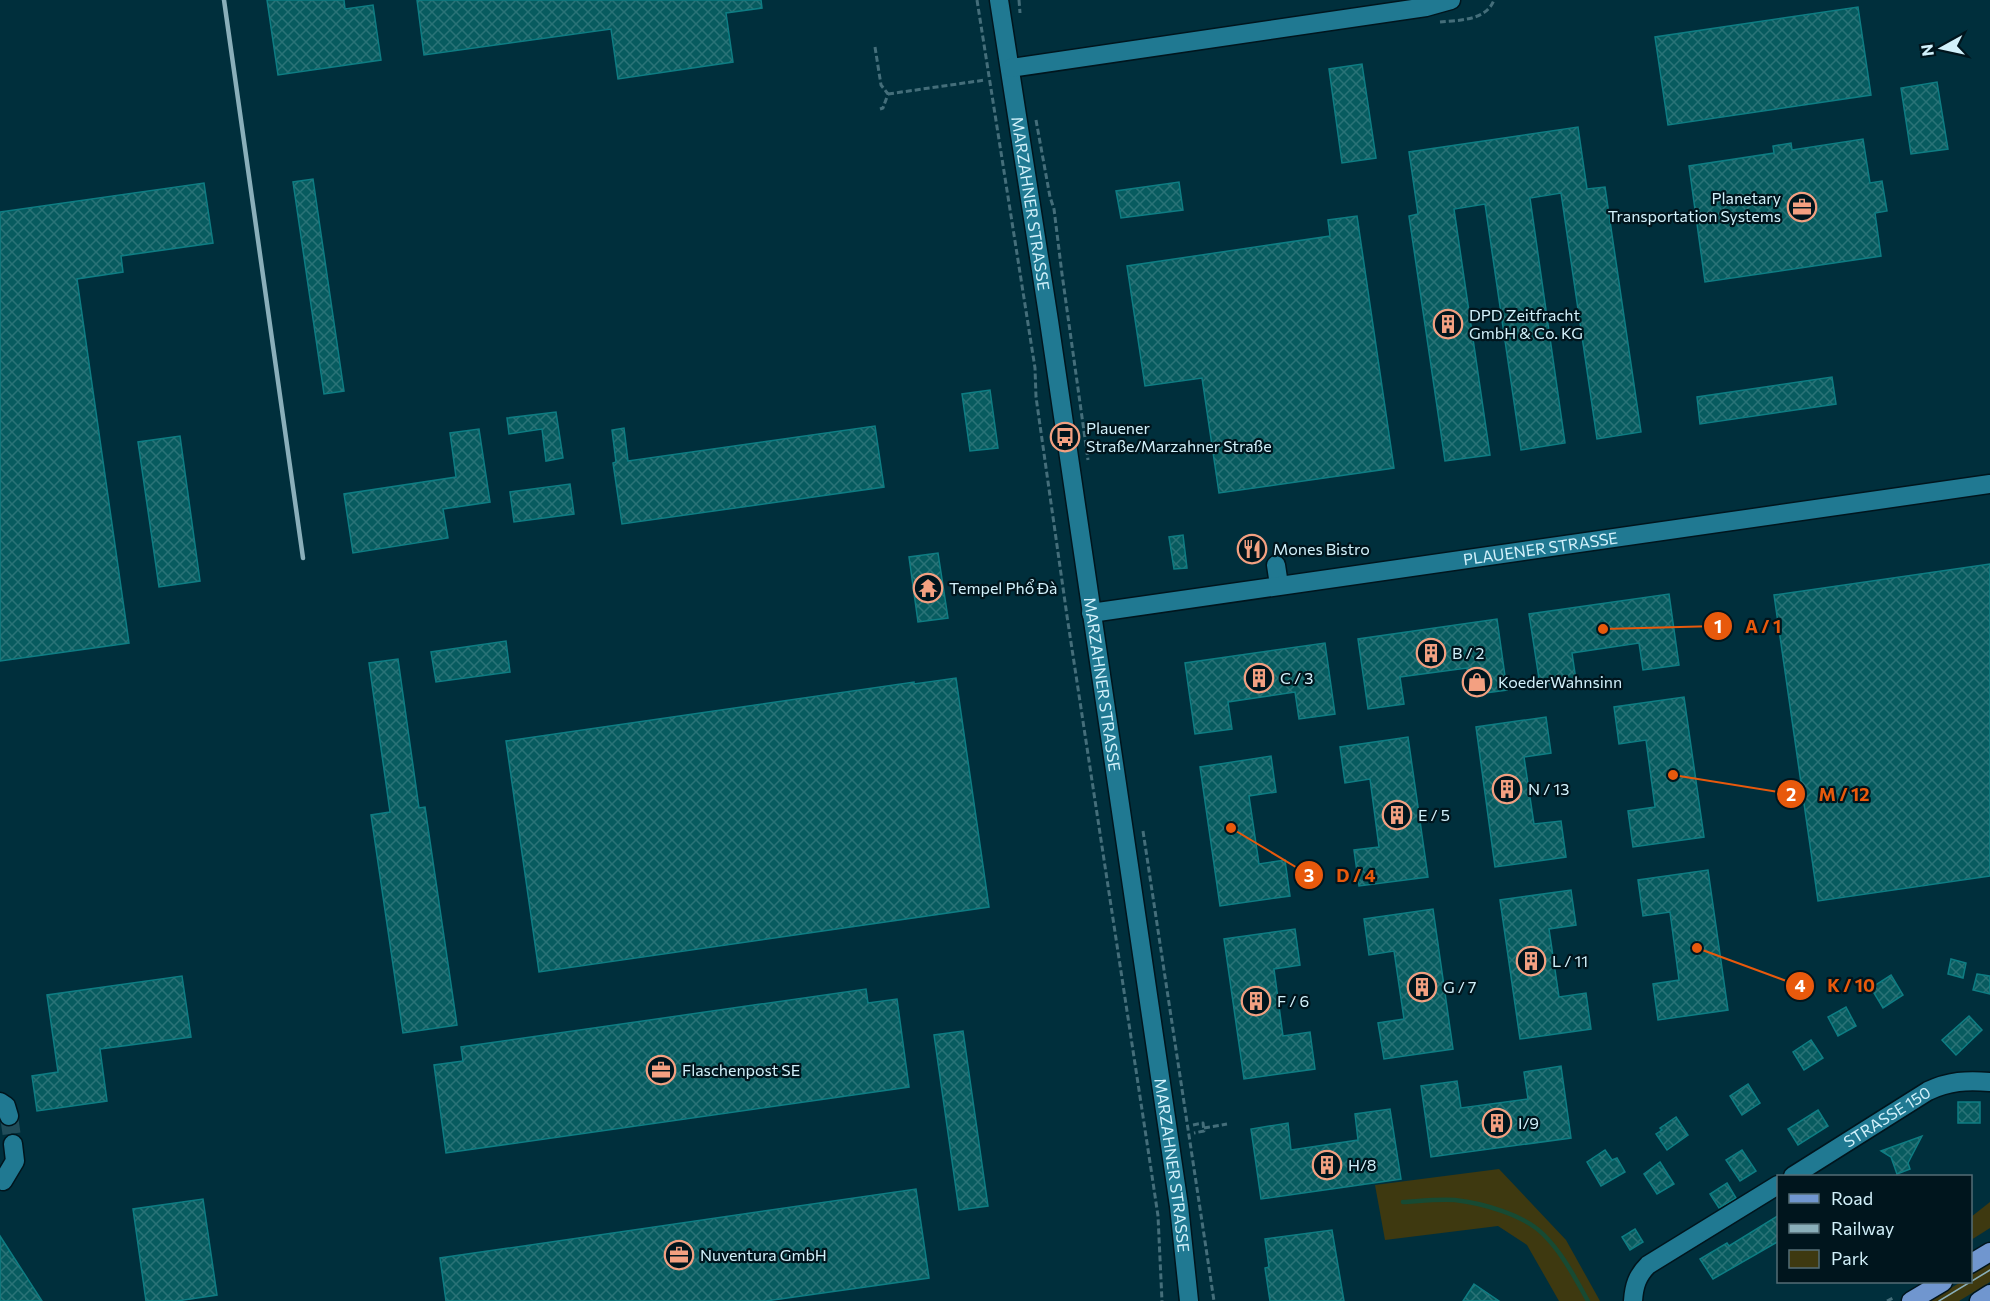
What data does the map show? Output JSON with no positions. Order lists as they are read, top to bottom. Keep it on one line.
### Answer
{"streets":{"street":["MARZAHNER STRASSE","PLAUENER STRASSE","STRASSE 150"]},"crossings":[["MARZAHNER STRASSE","PLAUENER STRASSE"]],"places":{"office":["Planetary Transportation Systems","Flaschenpost SE","Nuventura GmbH"],"building":["DPD Zeitfracht GmbH & Co. KG","B / 2","C / 3","N / 13","E / 5","L / 11","G / 7","F / 6","I/9","H/8"],"bus stop":["Plauener Straße/Marzahner Straße"],"restaurant":["Mones Bistro"],"temple":["Tempel Phổ Đà"],"other":["A / 1","M / 12","D / 4","K / 10"],"shop":["KoederWahnsinn"]},"legend":["Road","Railway","Park"],"north":"left"}
